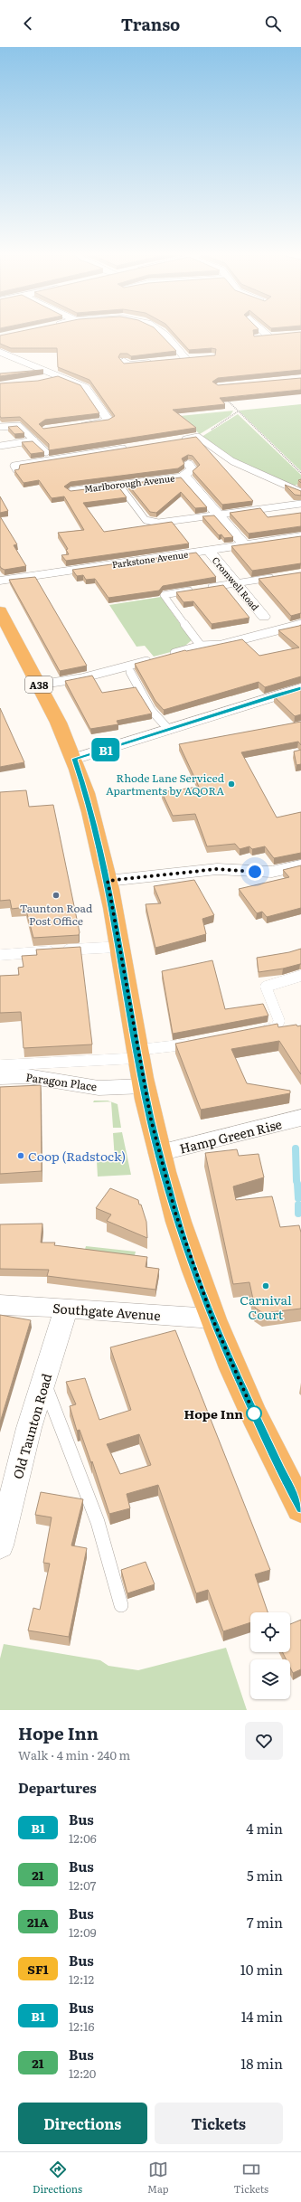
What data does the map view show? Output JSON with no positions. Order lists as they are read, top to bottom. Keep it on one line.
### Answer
{"streets":{"main road":["A38"],"street":["Marlborough Avenue","Parkstone Avenue","Cromwell Road","Paragon Place","Hamp Green Rise","Southgate Avenue","Old Taunton Road"]},"crossings":[["Marlborough Avenue","Parkstone Avenue"],["Parkstone Avenue","Cromwell Road"],["A38","Paragon Place"],["A38","Hamp Green Rise"],["A38","Southgate Avenue"],["Southgate Avenue","Old Taunton Road"]],"places":["Rhode Lane Serviced Apartments by AQORA","Taunton Road Post Office","Coop (Radstock)","Carnival Court","Hope Inn"],"lines":["bus line B1"],"page":{"header":"Transo","on_map":"B1","heading":[["Hope Inn","Walk · 4 min · 240 m"],"Departures"],"list":[{"mark":"B1","name":"Bus","note":"12:06","value":"4 min"},{"mark":"21","name":"Bus","note":"12:07","value":"5 min"},{"mark":"21A","name":"Bus","note":"12:09","value":"7 min"},{"mark":"SF1","name":"Bus","note":"12:12","value":"10 min"},{"mark":"B1","name":"Bus","note":"12:16","value":"14 min"},{"mark":"21","name":"Bus","note":"12:20","value":"18 min"}],"buttons":["Directions","Tickets"],"tabs":["Directions","Map","Tickets"]}}
